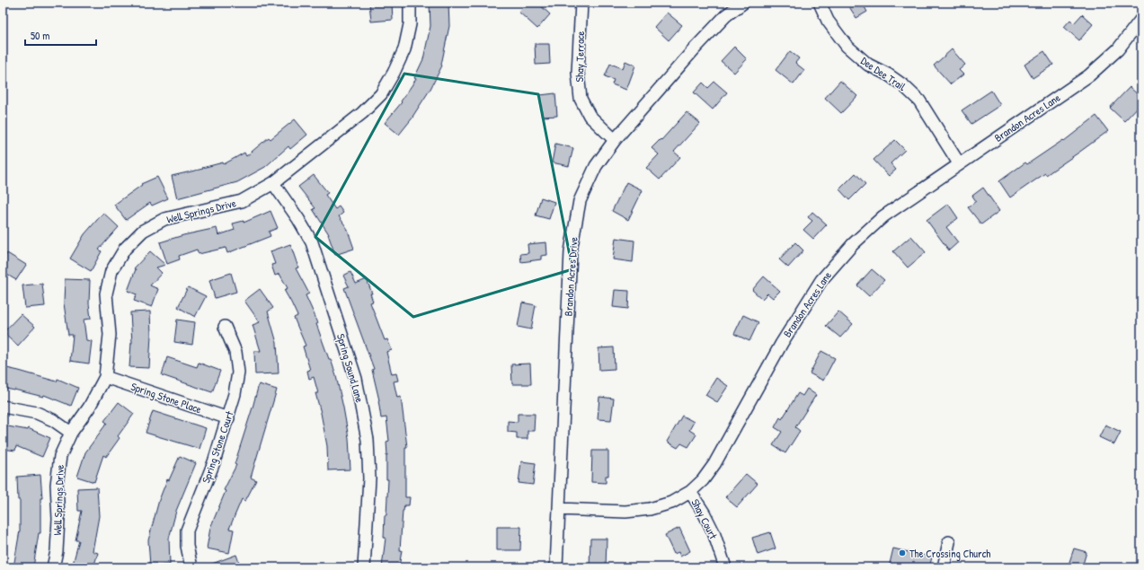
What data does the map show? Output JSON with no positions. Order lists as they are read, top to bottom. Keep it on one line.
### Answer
{"streets":{"street":["Shay Terrace","Dee Dee Trail","Brandon Acres Lane","Well Springs Drive","Brandon Acres Drive","Spring Sound Lane","Spring Stone Place","Spring Stone Court","Shay Court"]},"crossings":[["Shay Terrace","Brandon Acres Drive"],["Dee Dee Trail","Brandon Acres Lane"],["Brandon Acres Lane","Brandon Acres Drive"],["Brandon Acres Lane","Shay Court"],["Well Springs Drive","Spring Sound Lane"],["Well Springs Drive","Spring Stone Place"],["Spring Stone Place","Spring Stone Court"]],"places":["The Crossing Church"],"scale_bar":"50 m"}
